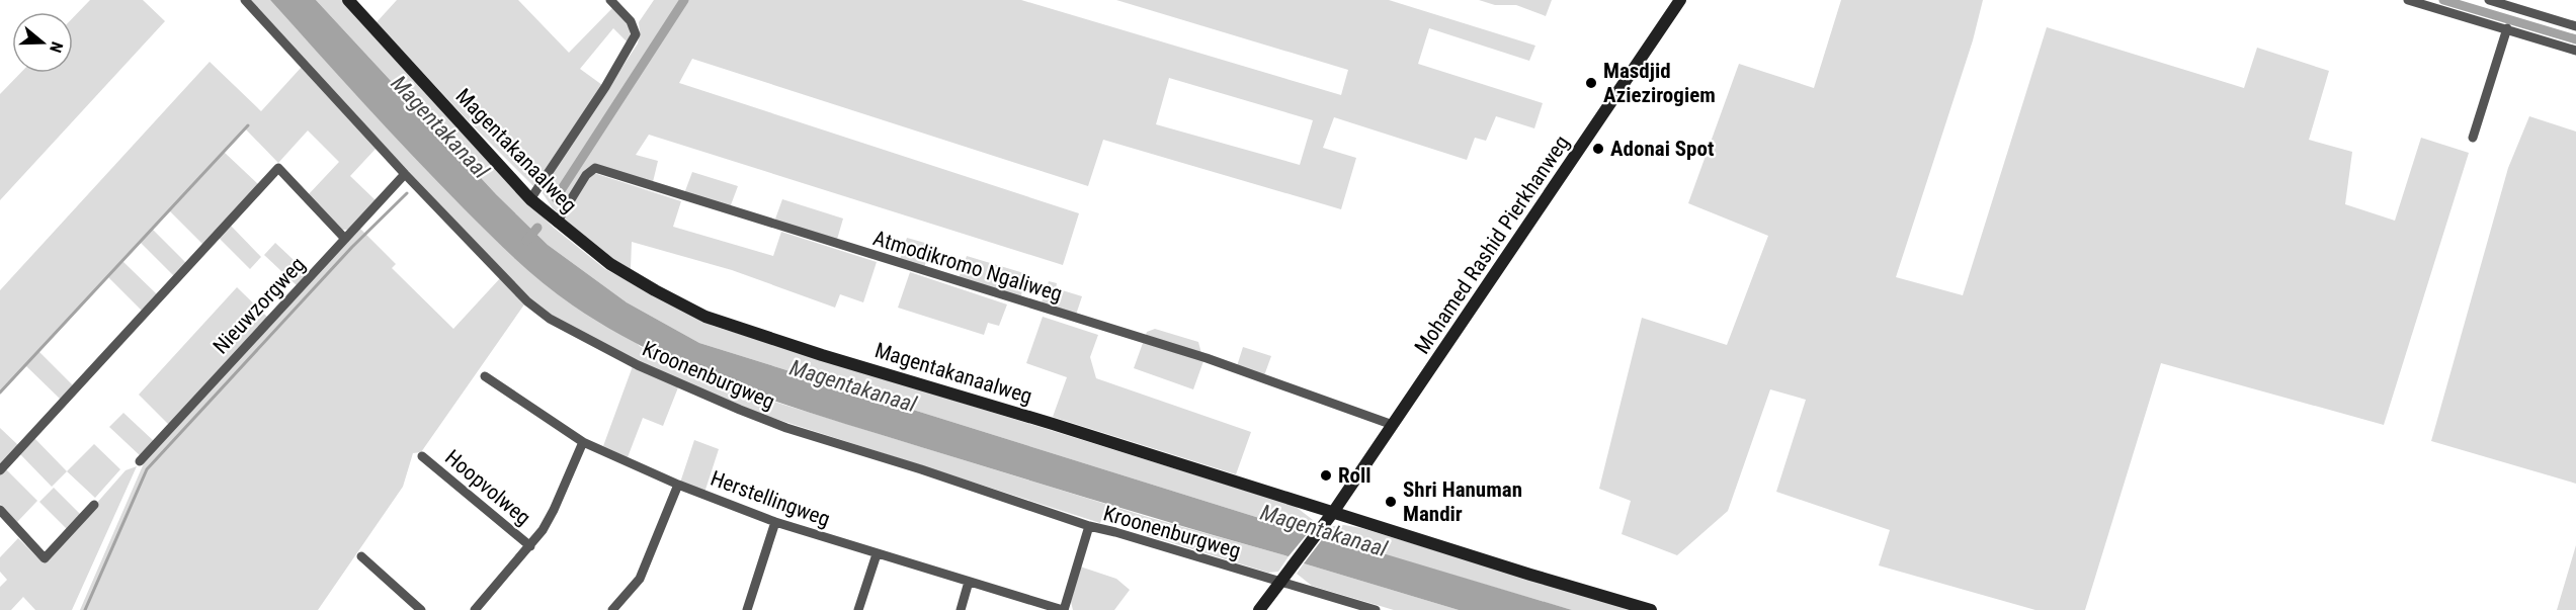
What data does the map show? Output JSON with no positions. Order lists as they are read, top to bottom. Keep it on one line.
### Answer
{"streets":{"street":["Magentakanaalweg","Mohamed Rashid Pierkhanweg","Atmodikromo Ngaliweg","Nieuwzorgweg","Kroonenburgweg","Hoopvolweg","Herstellingweg"]},"crossings":[["Magentakanaalweg","Mohamed Rashid Pierkhanweg"],["Magentakanaalweg","Atmodikromo Ngaliweg"],["Mohamed Rashid Pierkhanweg","Atmodikromo Ngaliweg"],["Mohamed Rashid Pierkhanweg","Kroonenburgweg"],["Nieuwzorgweg","Kroonenburgweg"]],"water":["Magentakanaal"],"places":["Masdjid Aziezirogiem","Adonai Spot","Roll","Shri Hanuman Mandir"],"north":"right"}
